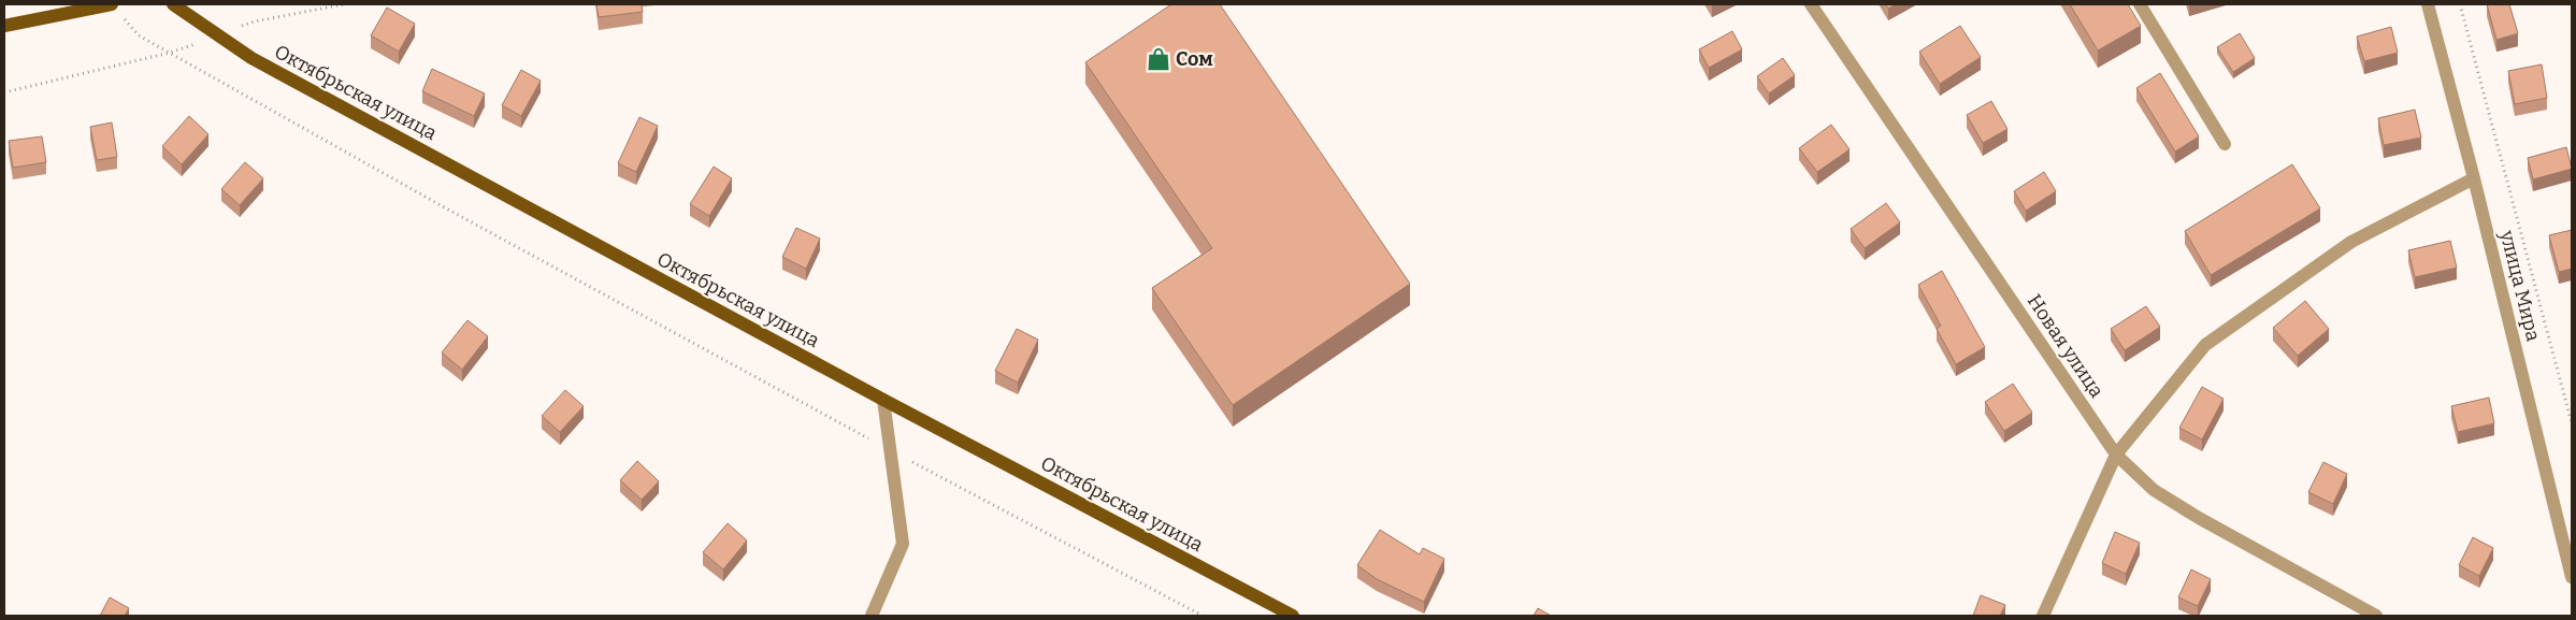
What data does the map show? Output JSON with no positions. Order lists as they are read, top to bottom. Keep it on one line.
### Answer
{"streets":{"main road":["Октябрьская улица"],"street":["улица Мира","Новая улица"]},"places":{"shop":["Сом"]}}
